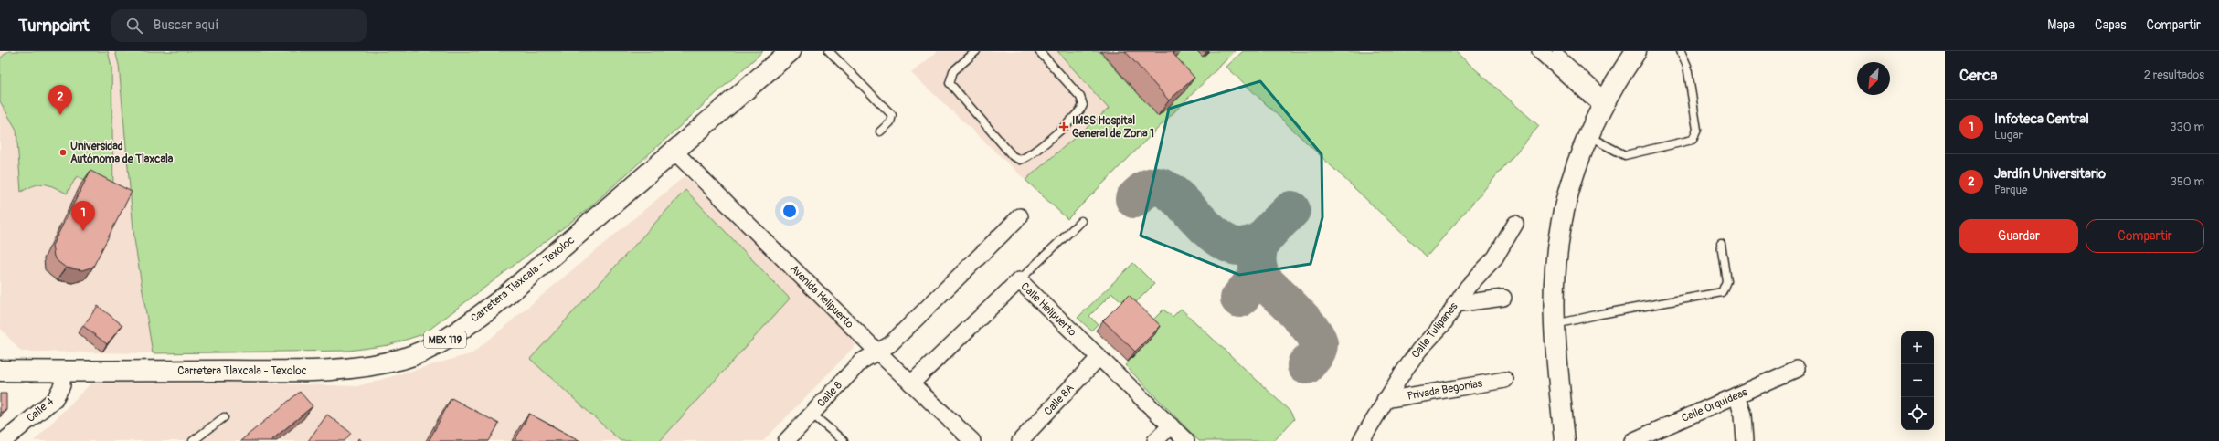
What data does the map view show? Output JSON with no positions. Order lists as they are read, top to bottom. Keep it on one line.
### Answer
{"streets":{"main road":["Carretera Tlaxcala - Texoloc","MEX 119"],"street":["Avenida Helipuerto","Calle Helipuerto","Calle Tulipanes","Privada Begonias","Calle 8","Calle 8A","Calle Orquídeas","Calle 4"]},"crossings":[["Carretera Tlaxcala - Texoloc","Avenida Helipuerto"],["Carretera Tlaxcala - Texoloc","Calle 4"],["Avenida Helipuerto","Calle Helipuerto"],["Avenida Helipuerto","Calle 8"],["Calle Helipuerto","Calle 8A"],["Calle Tulipanes","Privada Begonias"]],"places":{"health":["IMSS Hospital General de Zona 1"],"other":["Universidad Autónoma de Tlaxcala"]},"north":"bottom left","page":{"header":"Turnpoint","search":"Buscar aquí","nav":["Mapa","Capas","Compartir"],"heading":["Cerca","2 resultados"],"pins":["2","1"],"list":[{"mark":"1","name":"Infoteca Central","note":"Lugar","value":"330 m"},{"mark":"2","name":"Jardín Universitario","note":"Parque","value":"350 m"}],"buttons":["Guardar","Compartir"],"map_buttons":["+","−"]}}
